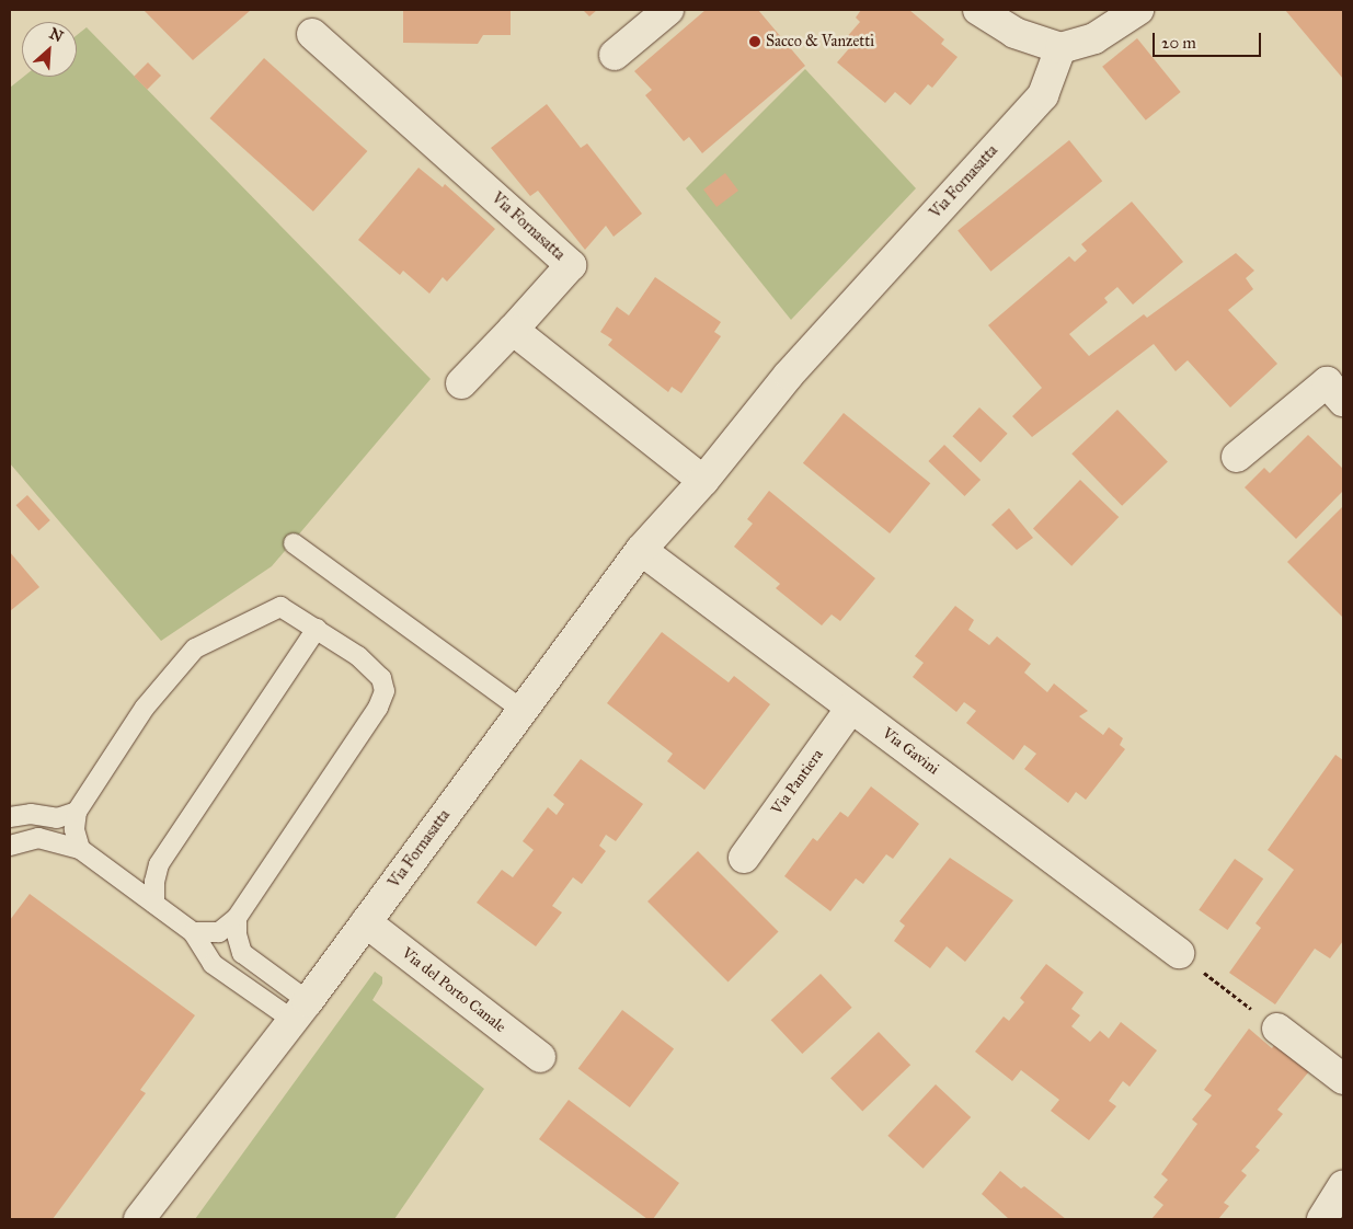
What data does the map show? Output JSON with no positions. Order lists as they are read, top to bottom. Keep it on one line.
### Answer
{"streets":{"street":["Via Fornasatta","Via Gavini","Via Pantiera","Via del Porto Canale"]},"crossings":[["Via Fornasatta","Via Gavini"],["Via Fornasatta","Via del Porto Canale"],["Via Gavini","Via Pantiera"]],"places":["Sacco & Vanzetti"],"scale_bar":"20 m","north":"top right"}
